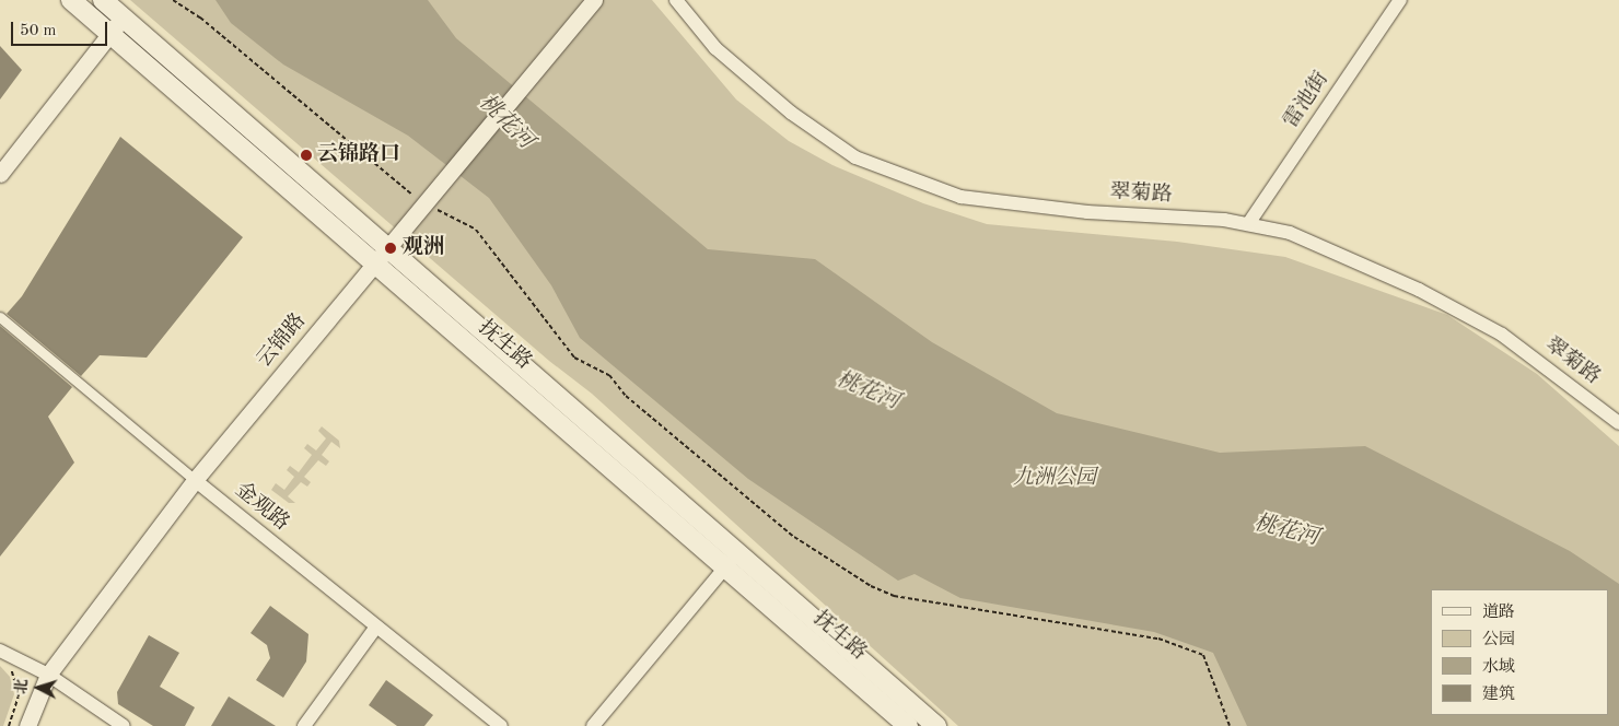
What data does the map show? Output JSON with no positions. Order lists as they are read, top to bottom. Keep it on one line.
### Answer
{"streets":{"main road":["抚生路"],"street":["雷池街","翠菊路","云锦路","金观路"]},"crossings":[["雷池街","翠菊路"],["云锦路","抚生路"],["云锦路","金观路"]],"water":["桃花河"],"parks":["九洲公园"],"places":["云锦路口","观洲"],"legend":["道路","公园","水域","建筑"],"scale_bar":"50 m","north":"left"}
